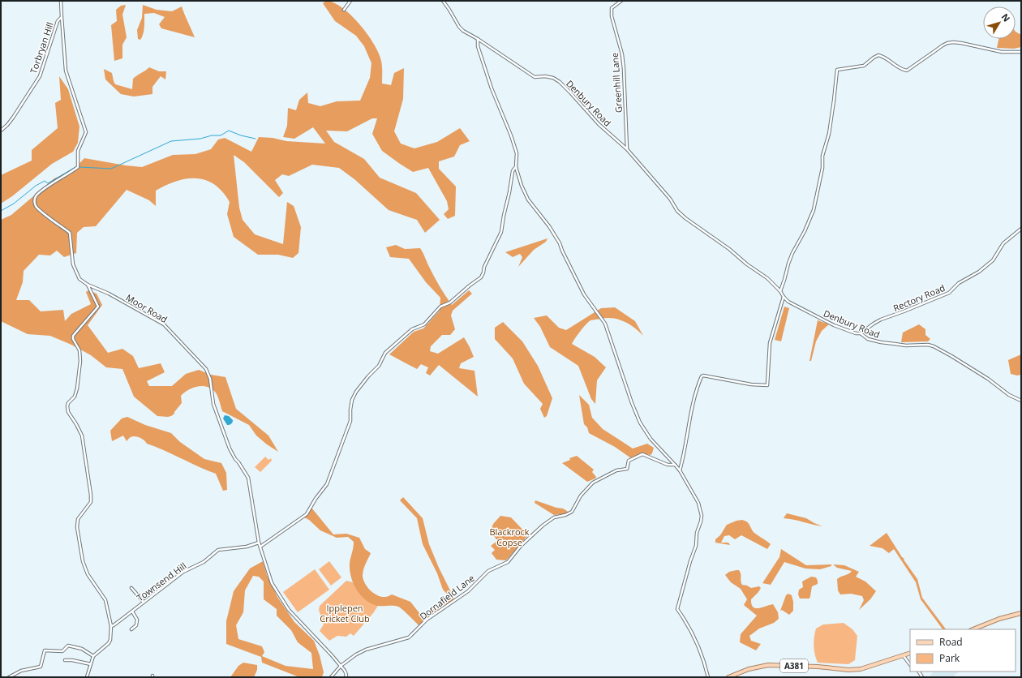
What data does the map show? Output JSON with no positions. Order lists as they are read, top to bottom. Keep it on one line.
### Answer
{"streets":{"main road":["A381"],"street":["Torbryan Hill","Greenhill Lane","Denbury Road","Rectory Road","Moor Road","Townsend Hill","Dornafield Lane"]},"crossings":[["Greenhill Lane","Denbury Road"],["Denbury Road","Rectory Road"],["Moor Road","Townsend Hill"],["Moor Road","Dornafield Lane"]],"parks":["Blackrock Copse","Ipplepen Cricket Club"],"legend":["Road","Park"],"north":"top right"}
